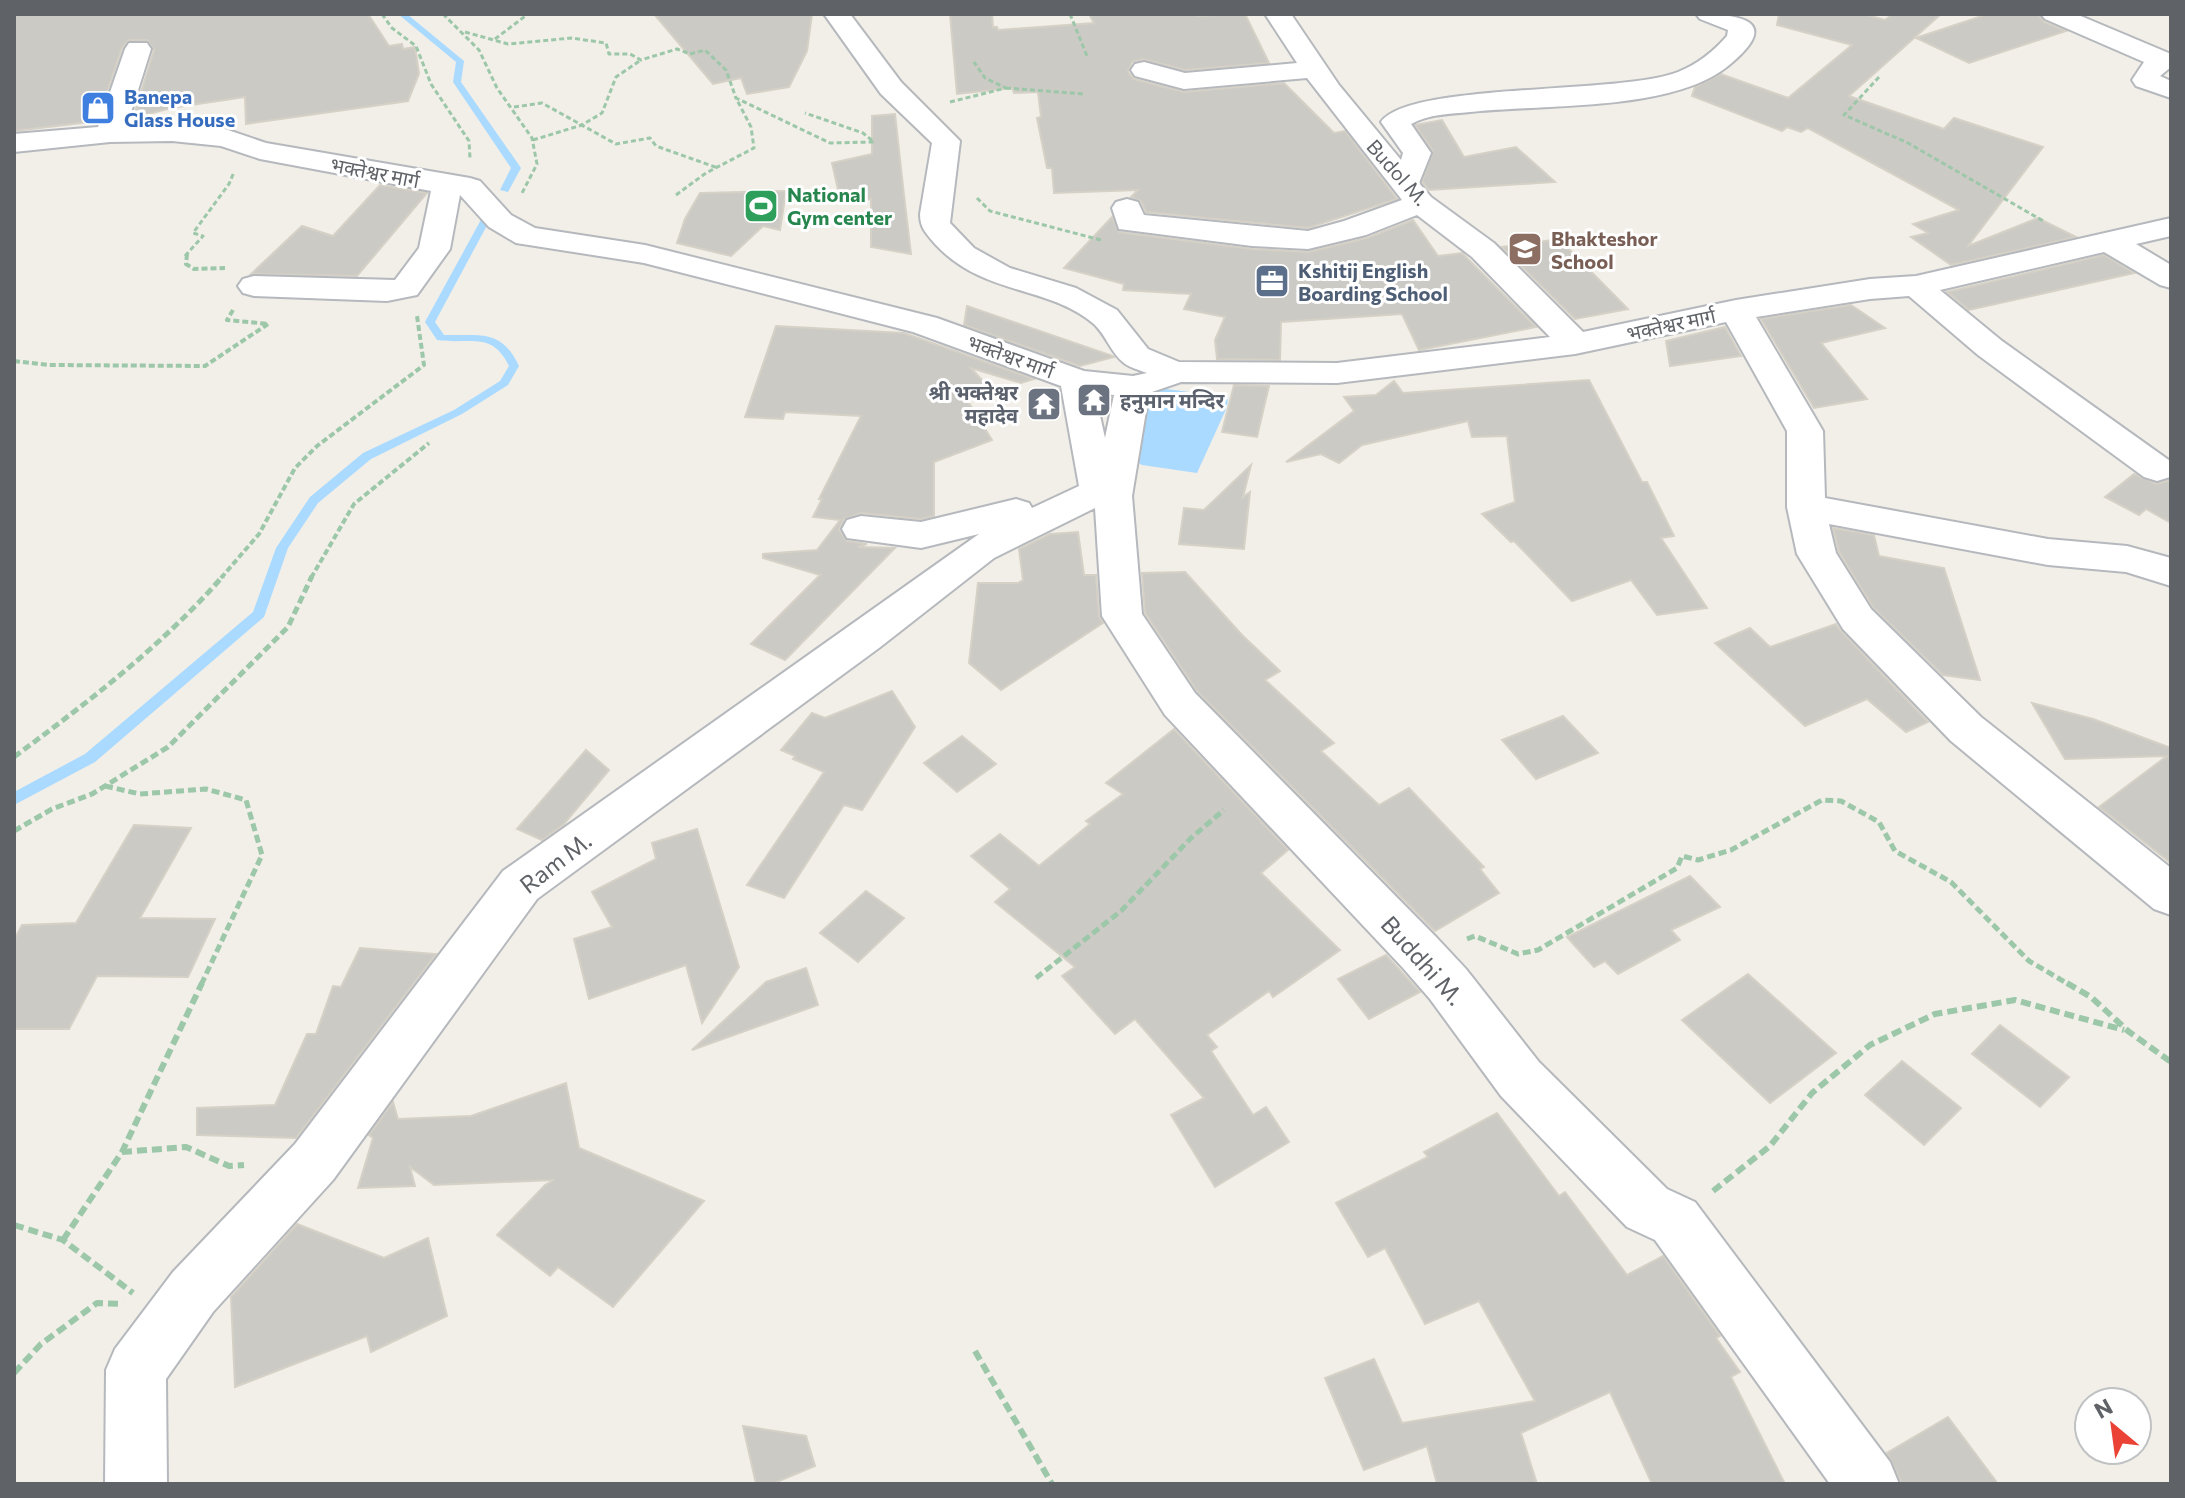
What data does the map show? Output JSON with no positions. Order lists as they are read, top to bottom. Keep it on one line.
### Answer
{"streets":{"street":["भक्तेश्वर मार्ग","Budol M.","Ram M.","Buddhi M."]},"crossings":[["भक्तेश्वर मार्ग","Budol M."],["भक्तेश्वर मार्ग","Buddhi M."]],"places":{"shop":["Banepa Glass House"],"sports":["National Gym center"],"school or university":["Bhakteshor School"],"office":["Kshitij English Boarding School"],"temple":["हनुमान मन्दिर","श्री भक्तेश्वर महादेव"]},"north":"top left"}
